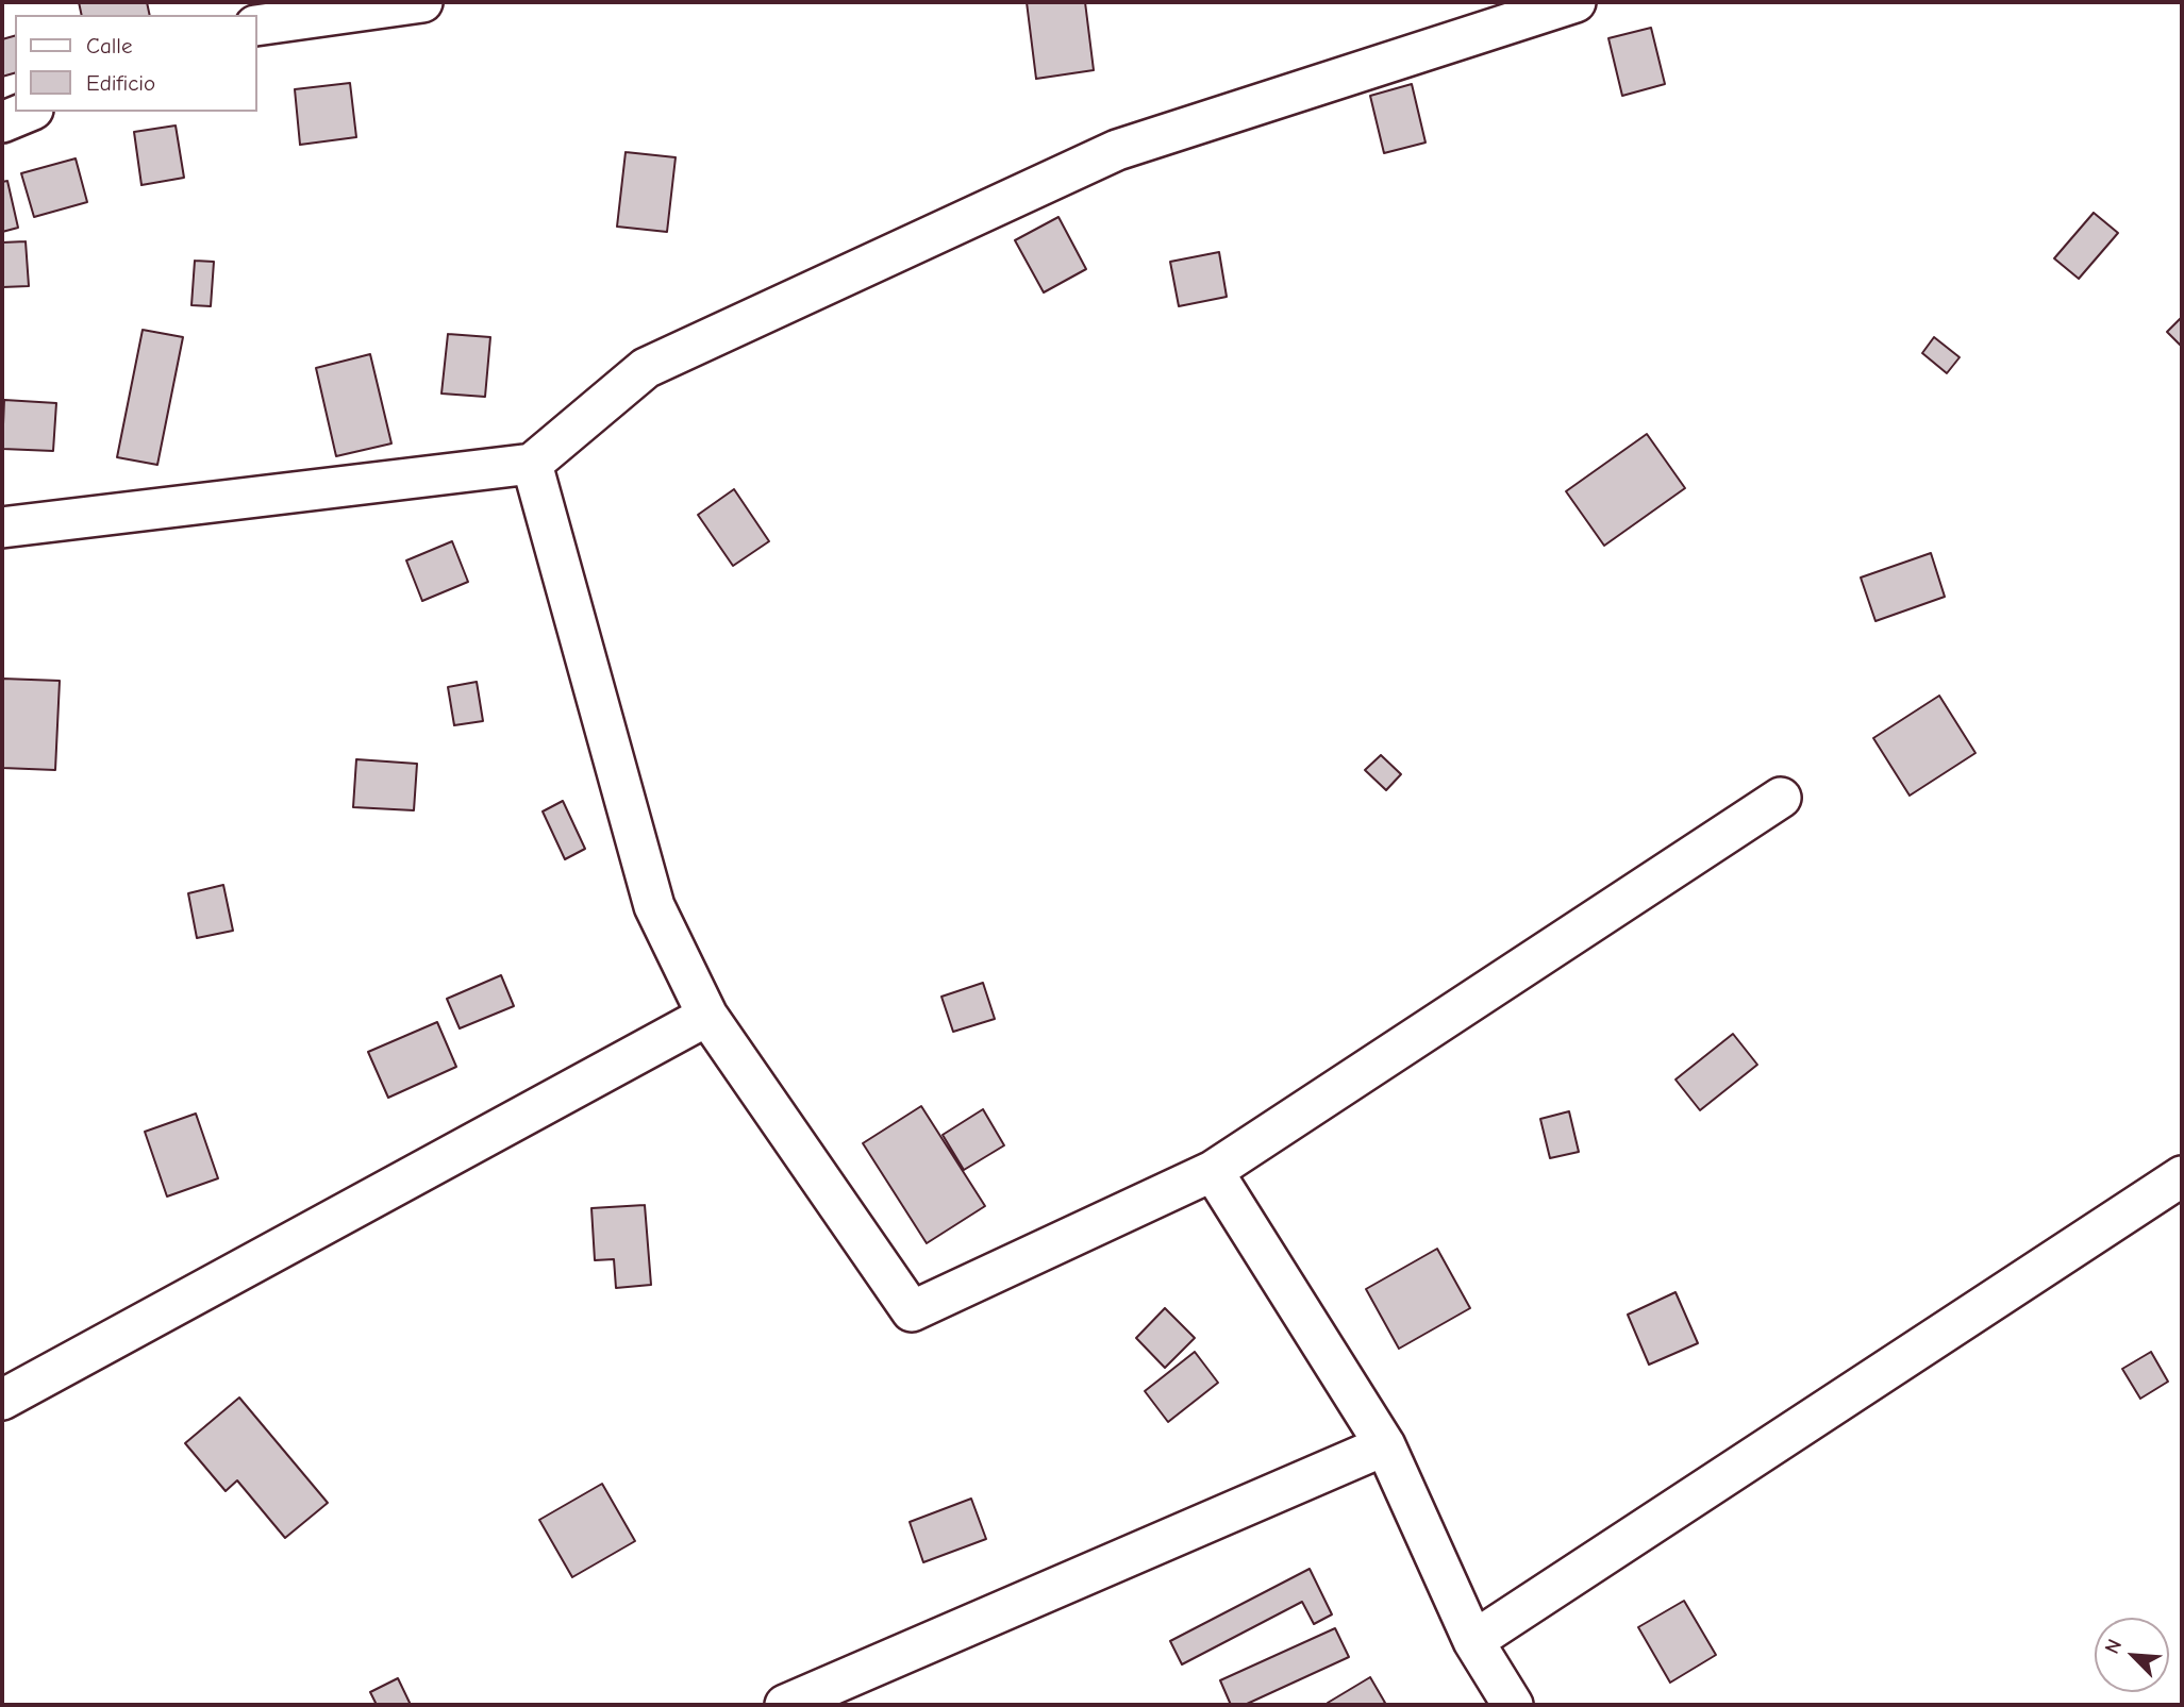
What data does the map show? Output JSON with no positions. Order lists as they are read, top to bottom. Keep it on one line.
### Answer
{"legend":["Calle","Edificio"],"north":"top left"}
